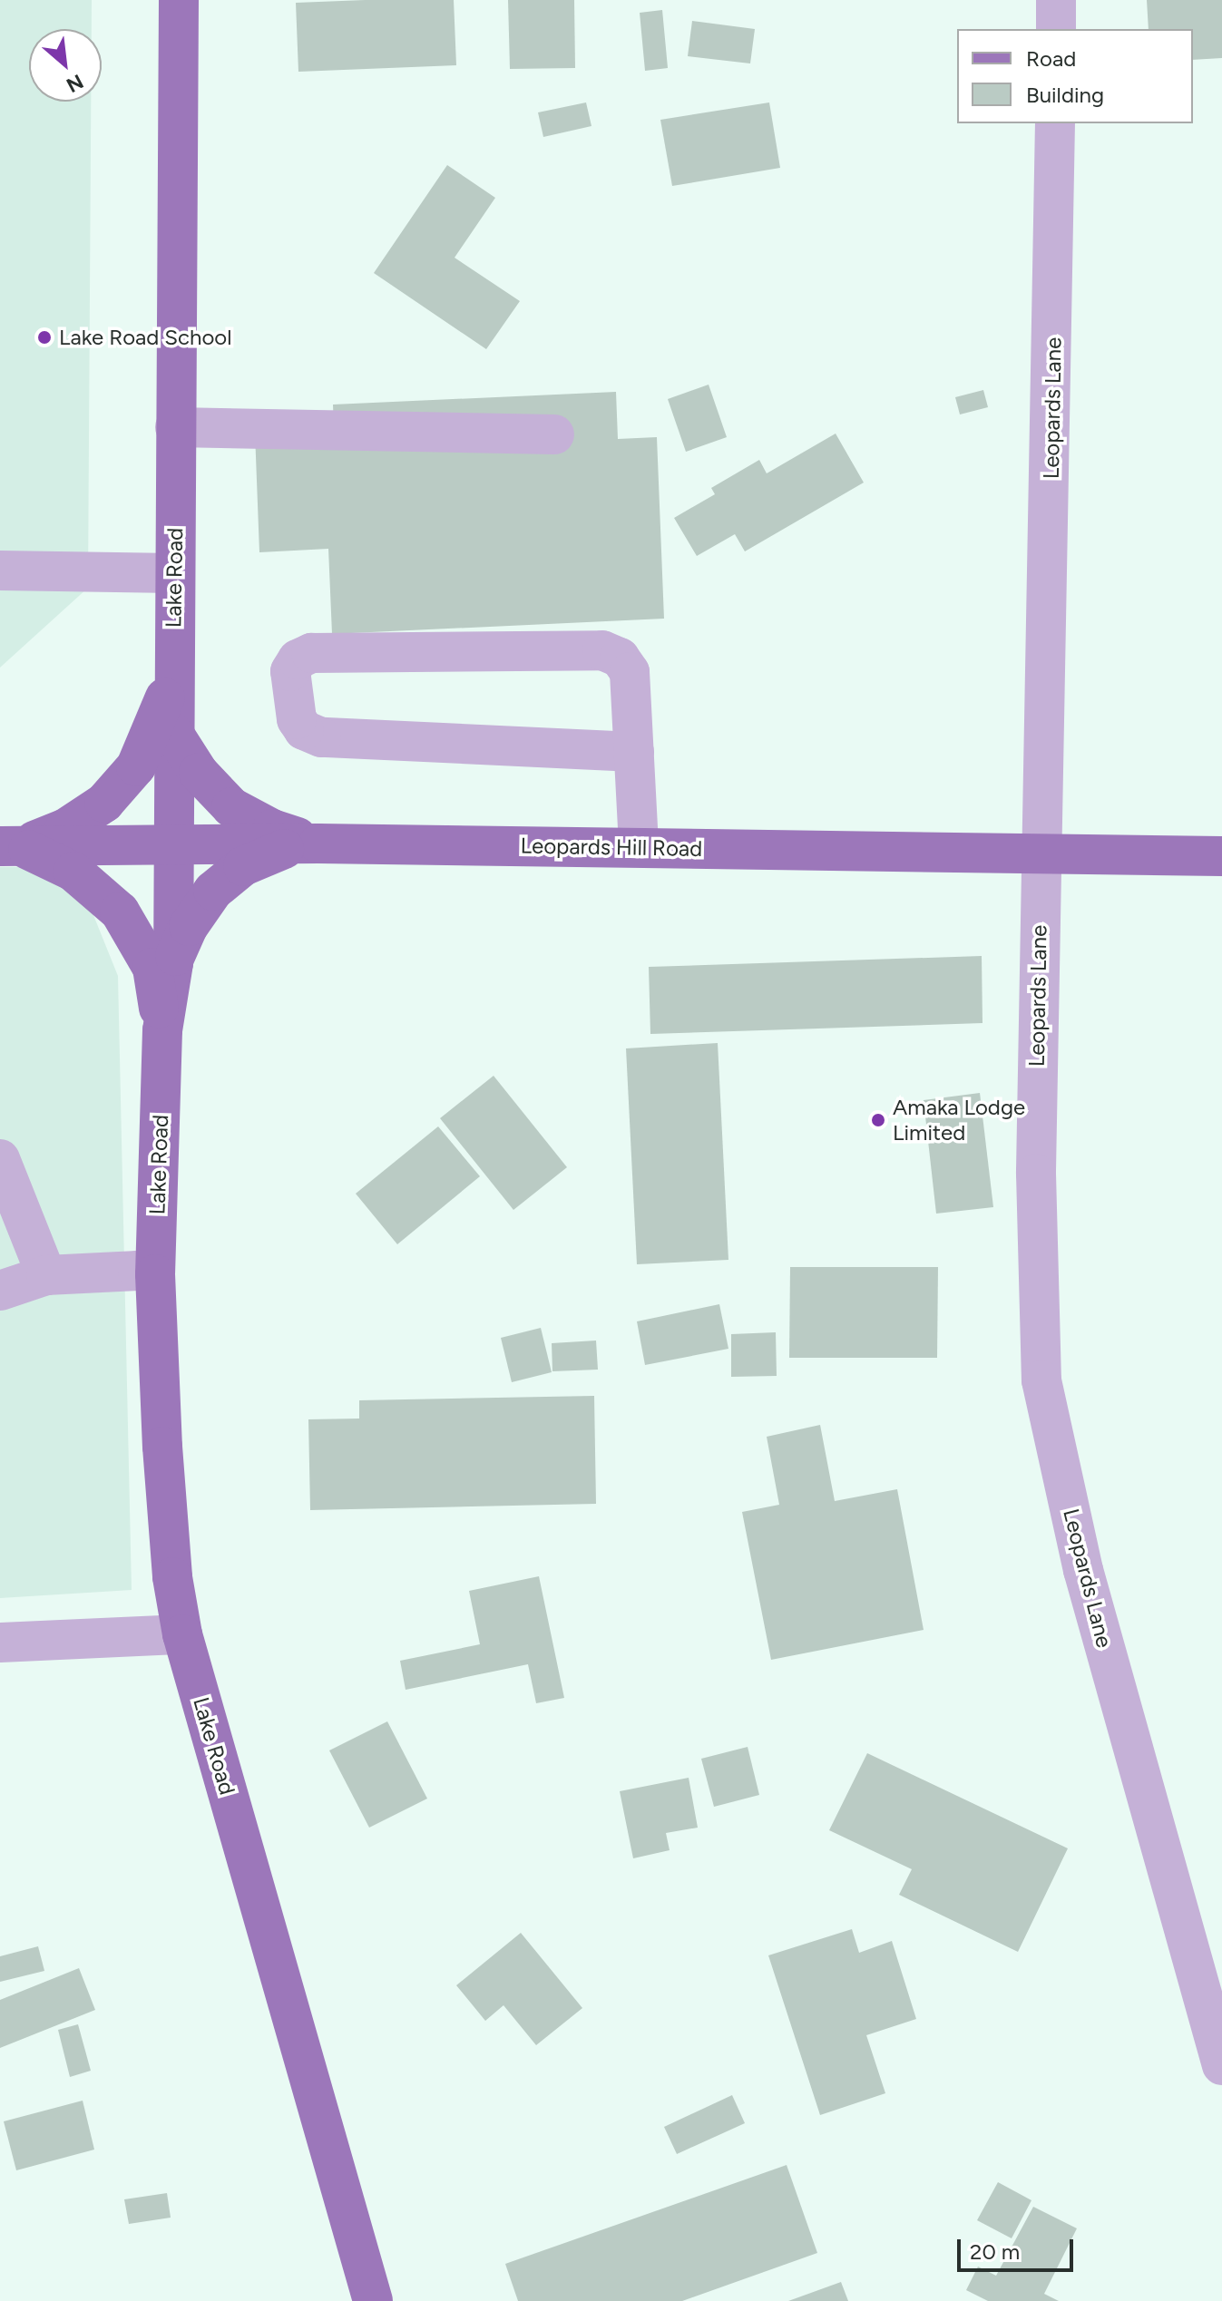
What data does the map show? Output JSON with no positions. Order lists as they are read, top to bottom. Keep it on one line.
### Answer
{"streets":{"main road":["Lake Road","Leopards Hill Road"],"street":["Leopards Lane"]},"crossings":[["Leopards Lane","Leopards Hill Road"],["Lake Road","Leopards Hill Road"]],"places":["Lake Road School","Amaka Lodge Limited"],"legend":["Road","Building"],"scale_bar":"20 m","north":"bottom right"}
